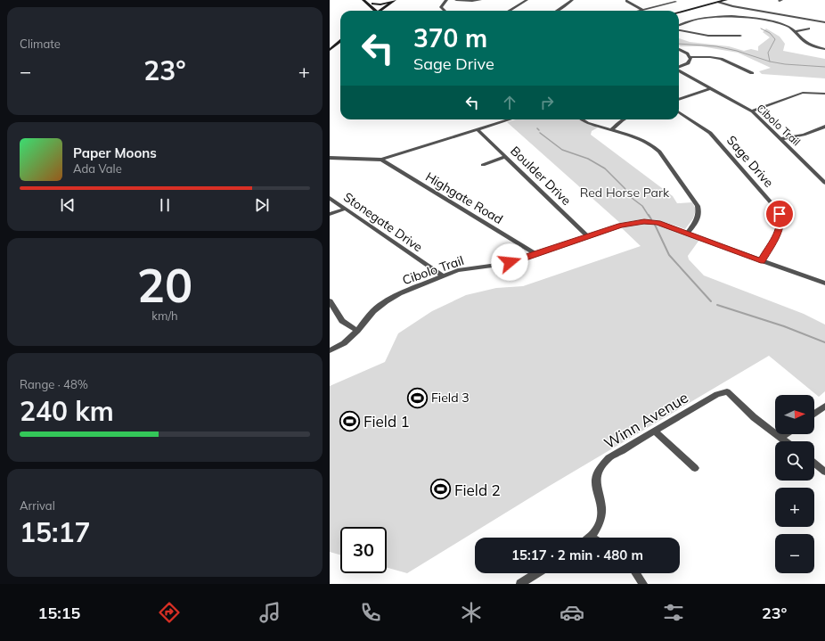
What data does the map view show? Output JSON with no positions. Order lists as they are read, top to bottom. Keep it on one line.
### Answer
{"streets":{"street":["Cibolo Trail","Sage Drive","Boulder Drive","Highgate Road","Stonegate Drive","Winn Avenue"]},"crossings":[["Cibolo Trail","Sage Drive"],["Cibolo Trail","Boulder Drive"],["Cibolo Trail","Highgate Road"],["Cibolo Trail","Stonegate Drive"]],"parks":["Red Horse Park"],"places":{"sports":["Field 3","Field 1","Field 2"]},"north":"right","page":{"tile":["Climate",["20","km/h"],["Range · 48%","240 km"],["Arrival","15:17"]],"turn":["370 m","Sage Drive"],"heat":["−","23°","+"],"song":["Paper Moons","Ada Vale"],"map_buttons":["+","−"],"limit":"30","trip":"15:17 · 2 min · 480 m","tabs":["15:15","23°"]}}
